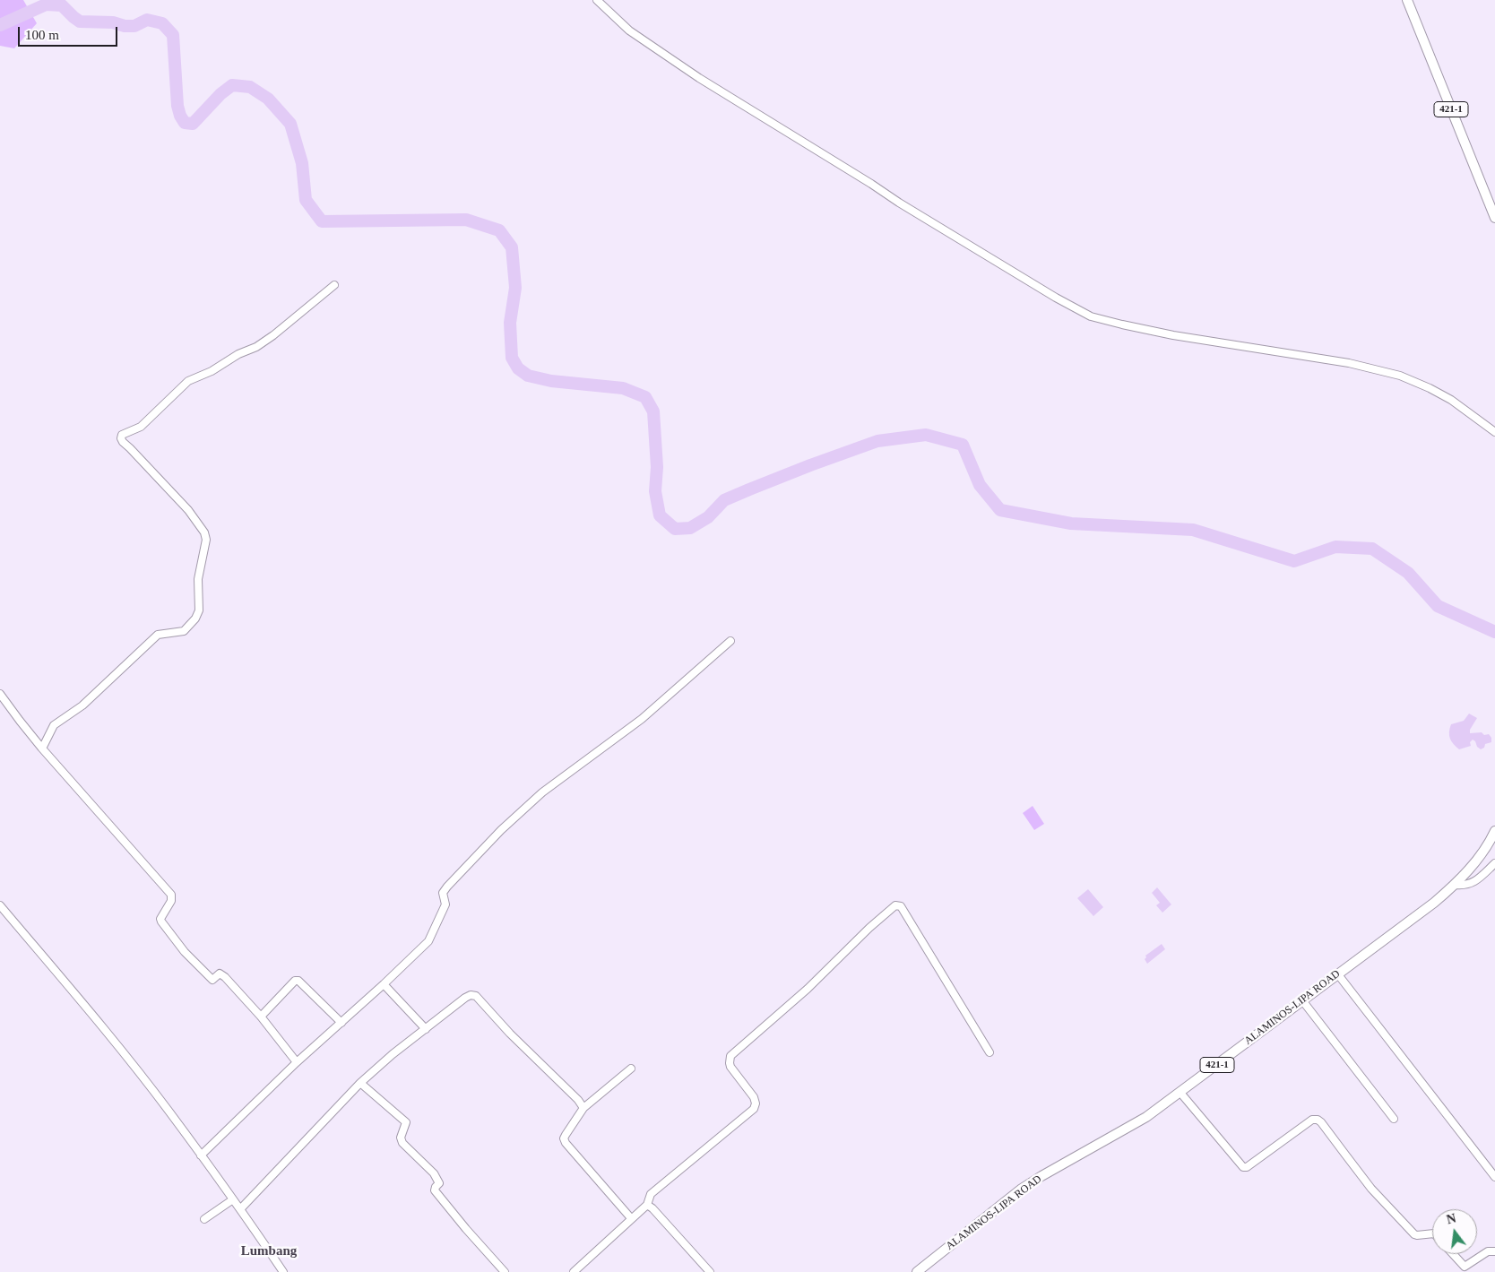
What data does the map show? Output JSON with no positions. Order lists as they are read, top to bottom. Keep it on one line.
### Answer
{"streets":{"main road":["421-1","ALAMINOS-LIPA ROAD"]},"districts":["Lumbang"],"scale_bar":"100 m","north":"top"}
